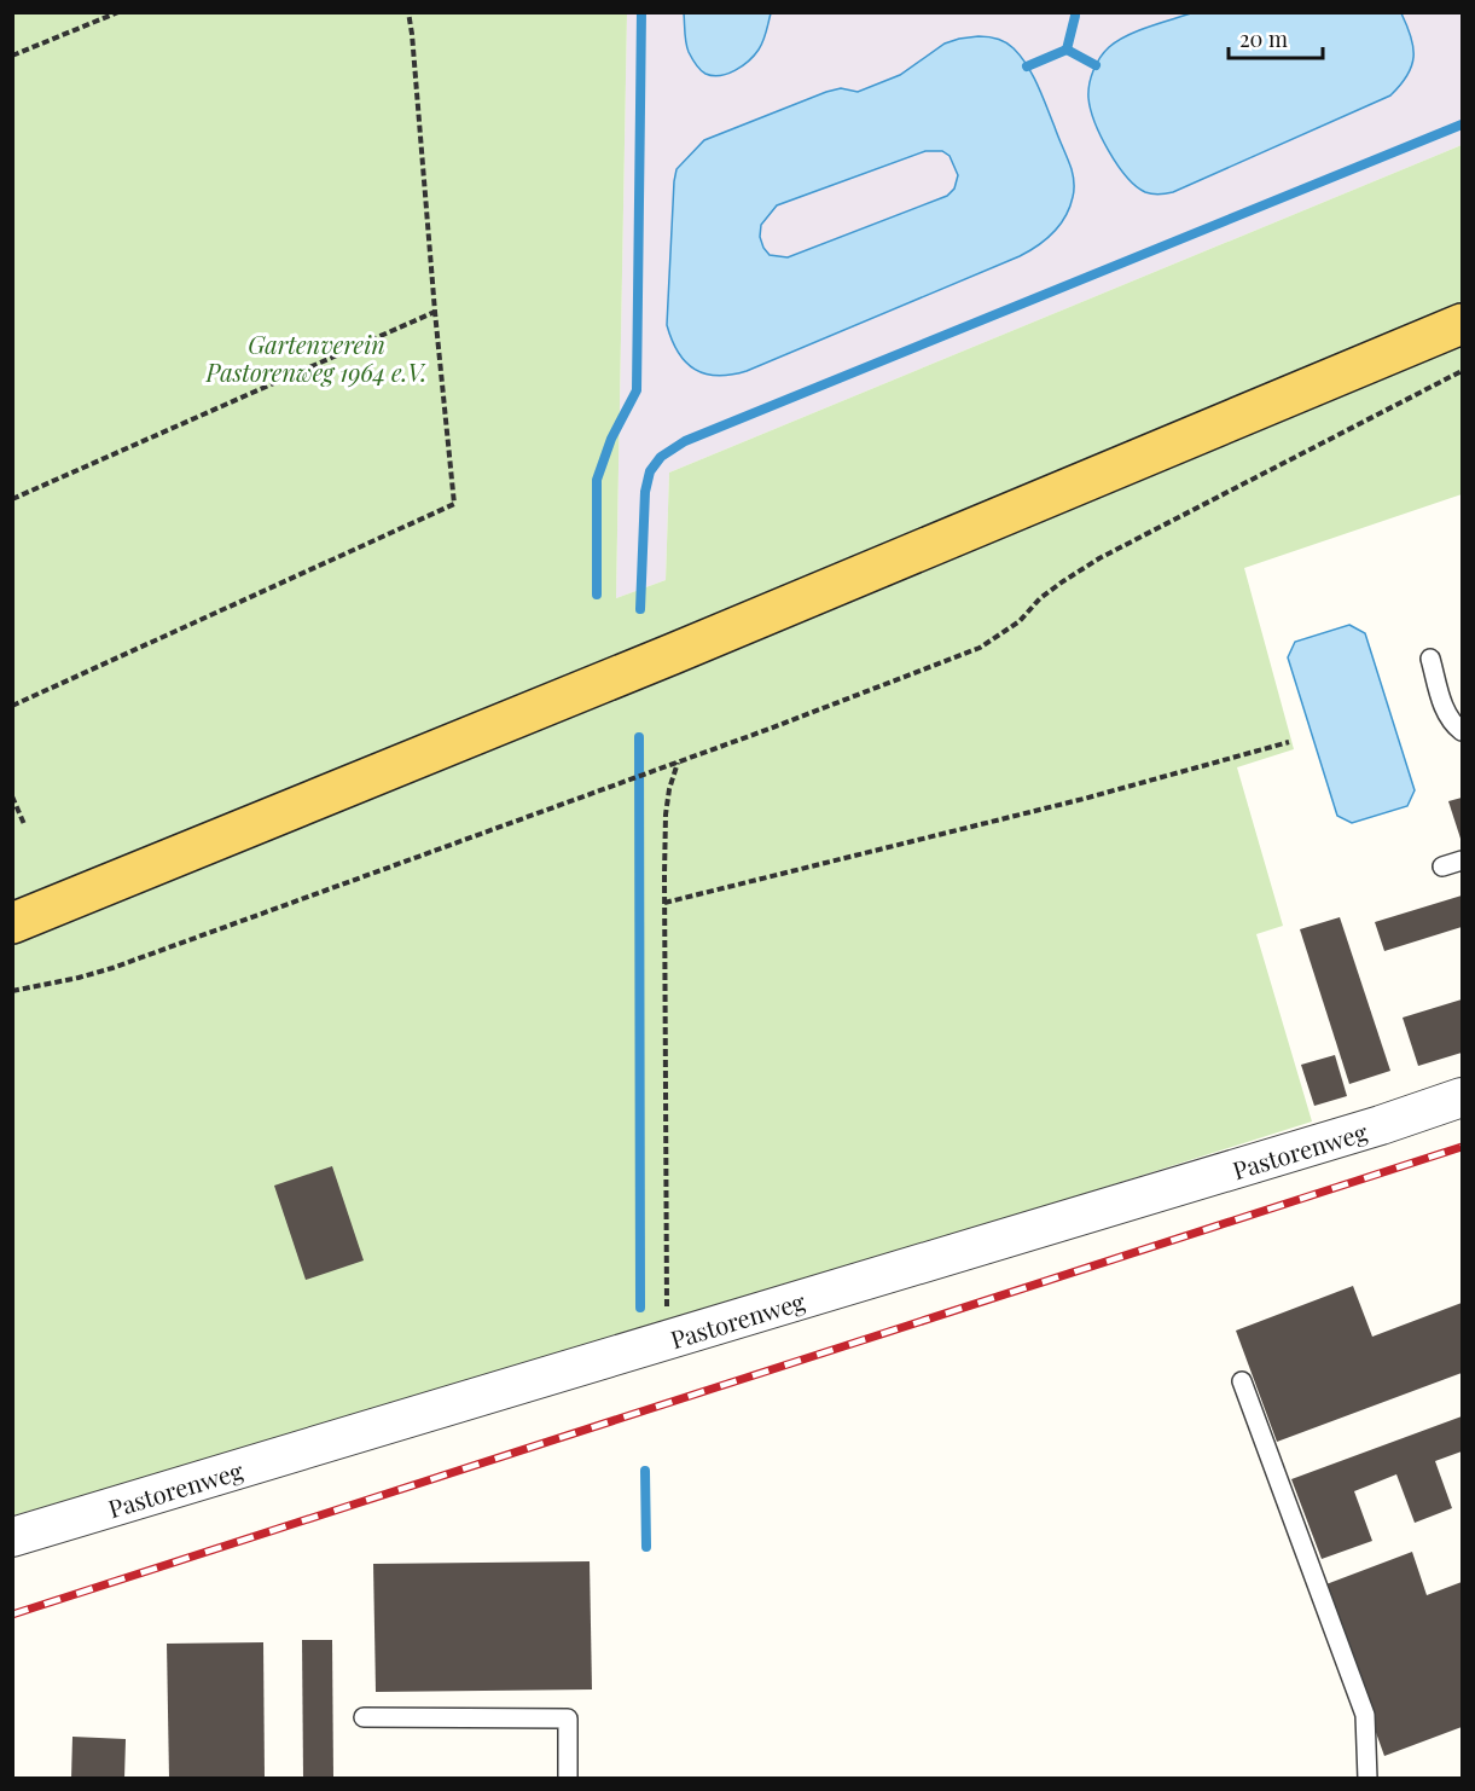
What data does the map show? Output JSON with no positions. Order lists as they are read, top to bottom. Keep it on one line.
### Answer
{"streets":{"street":["Pastorenweg"]},"parks":["Gartenverein Pastorenweg 1964 e.V."],"scale_bar":"20 m"}
